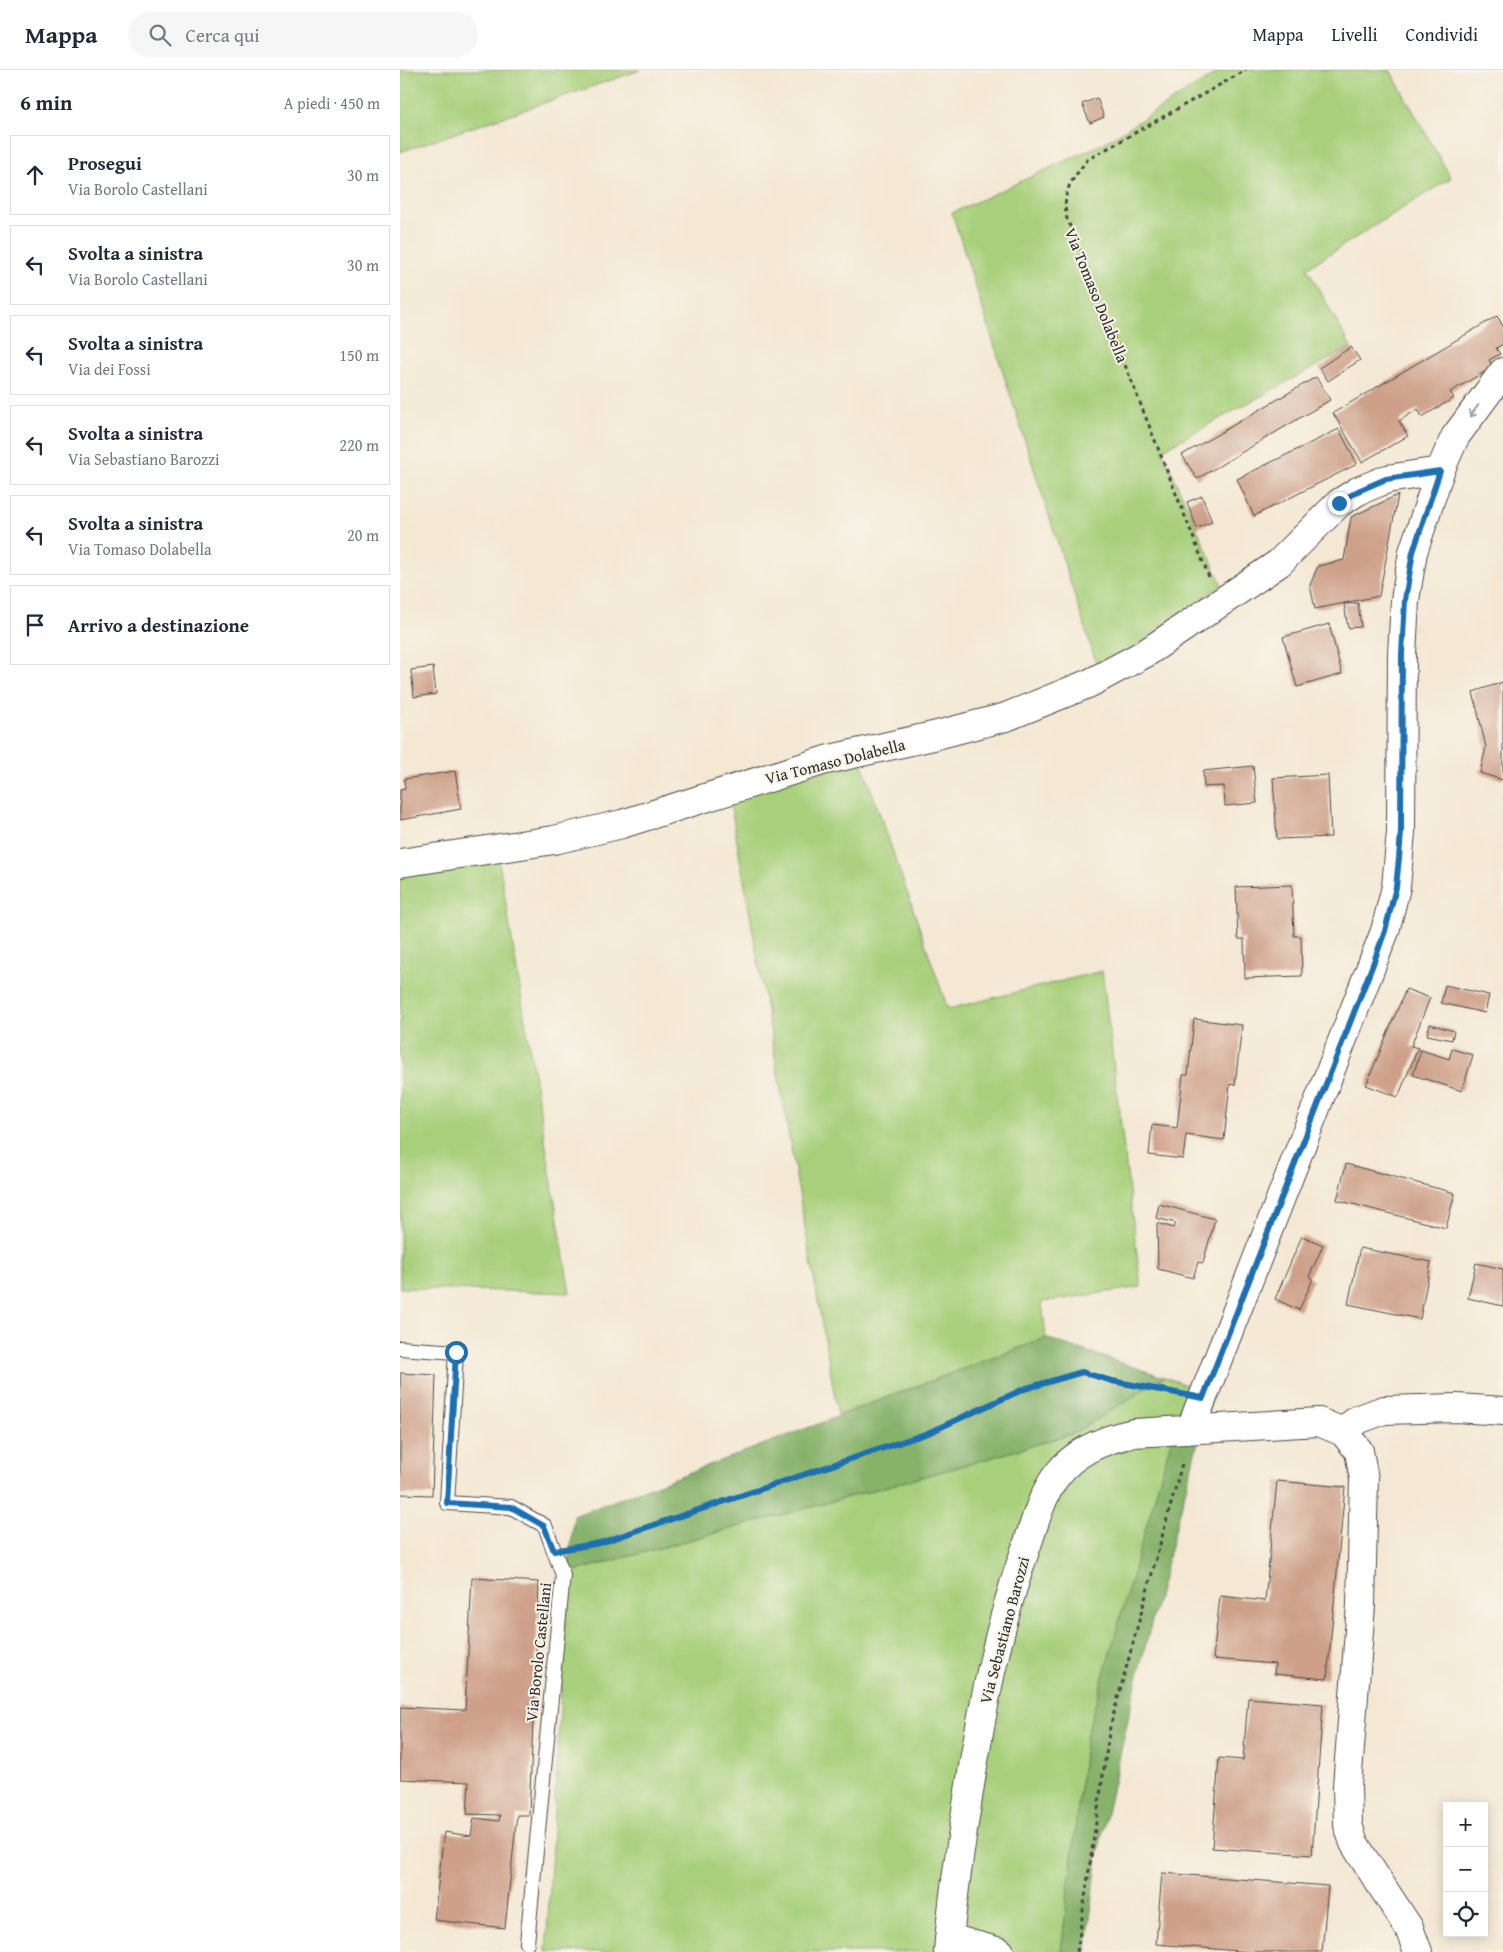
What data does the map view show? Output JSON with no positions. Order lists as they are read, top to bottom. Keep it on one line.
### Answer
{"streets":{"street":["Via Tomaso Dolabella","Via Sebastiano Barozzi"],"lane":["Via Borolo Castellani"]},"page":{"header":"Mappa","search":"Cerca qui","nav":["Mappa","Livelli","Condividi"],"heading":["6 min","A piedi · 450 m"],"list":[["Prosegui","Via Borolo Castellani","30 m"],["Svolta a sinistra","Via Borolo Castellani","30 m"],["Svolta a sinistra","Via dei Fossi","150 m"],["Svolta a sinistra","Via Sebastiano Barozzi","220 m"],["Svolta a sinistra","Via Tomaso Dolabella","20 m"],"Arrivo a destinazione"],"map_buttons":["+","−"]}}
